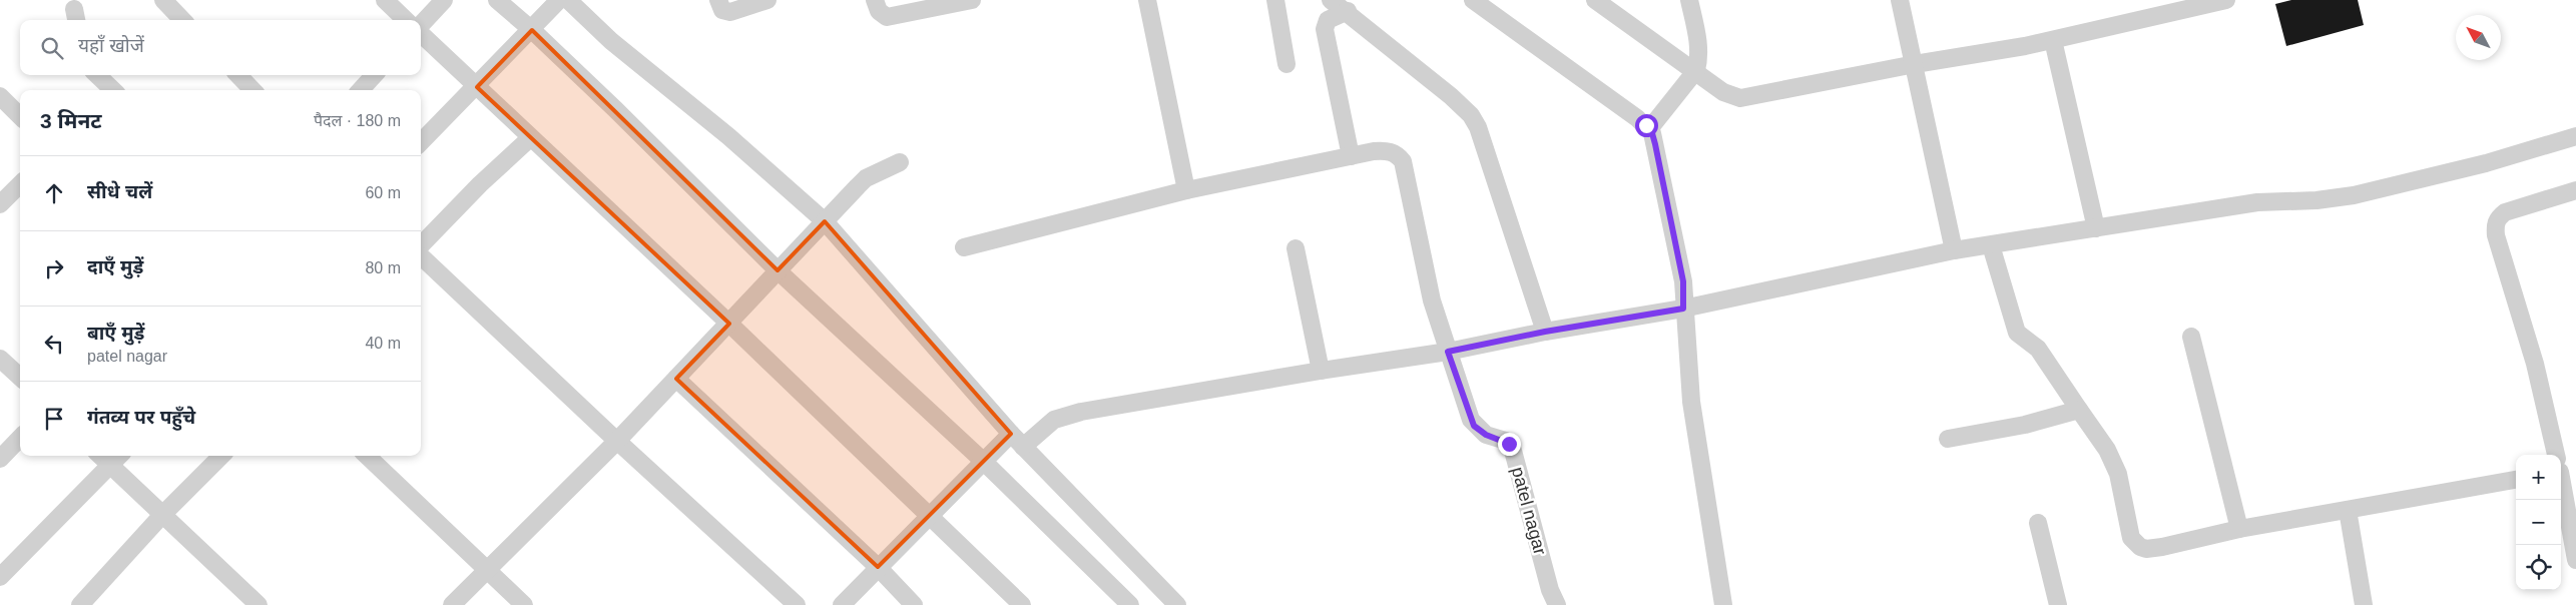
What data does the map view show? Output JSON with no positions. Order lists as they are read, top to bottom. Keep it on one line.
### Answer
{"streets":{"street":["patel nagar"]},"north":"top left","page":{"search":"यहाँ खोजें","heading":["3 मिनट","पैदल · 180 m"],"list":[["सीधे चलें","60 m"],["दाएँ मुड़ें","80 m"],["बाएँ मुड़ें","patel nagar","40 m"],"गंतव्य पर पहुँचे"],"map_buttons":["+","−"]}}
